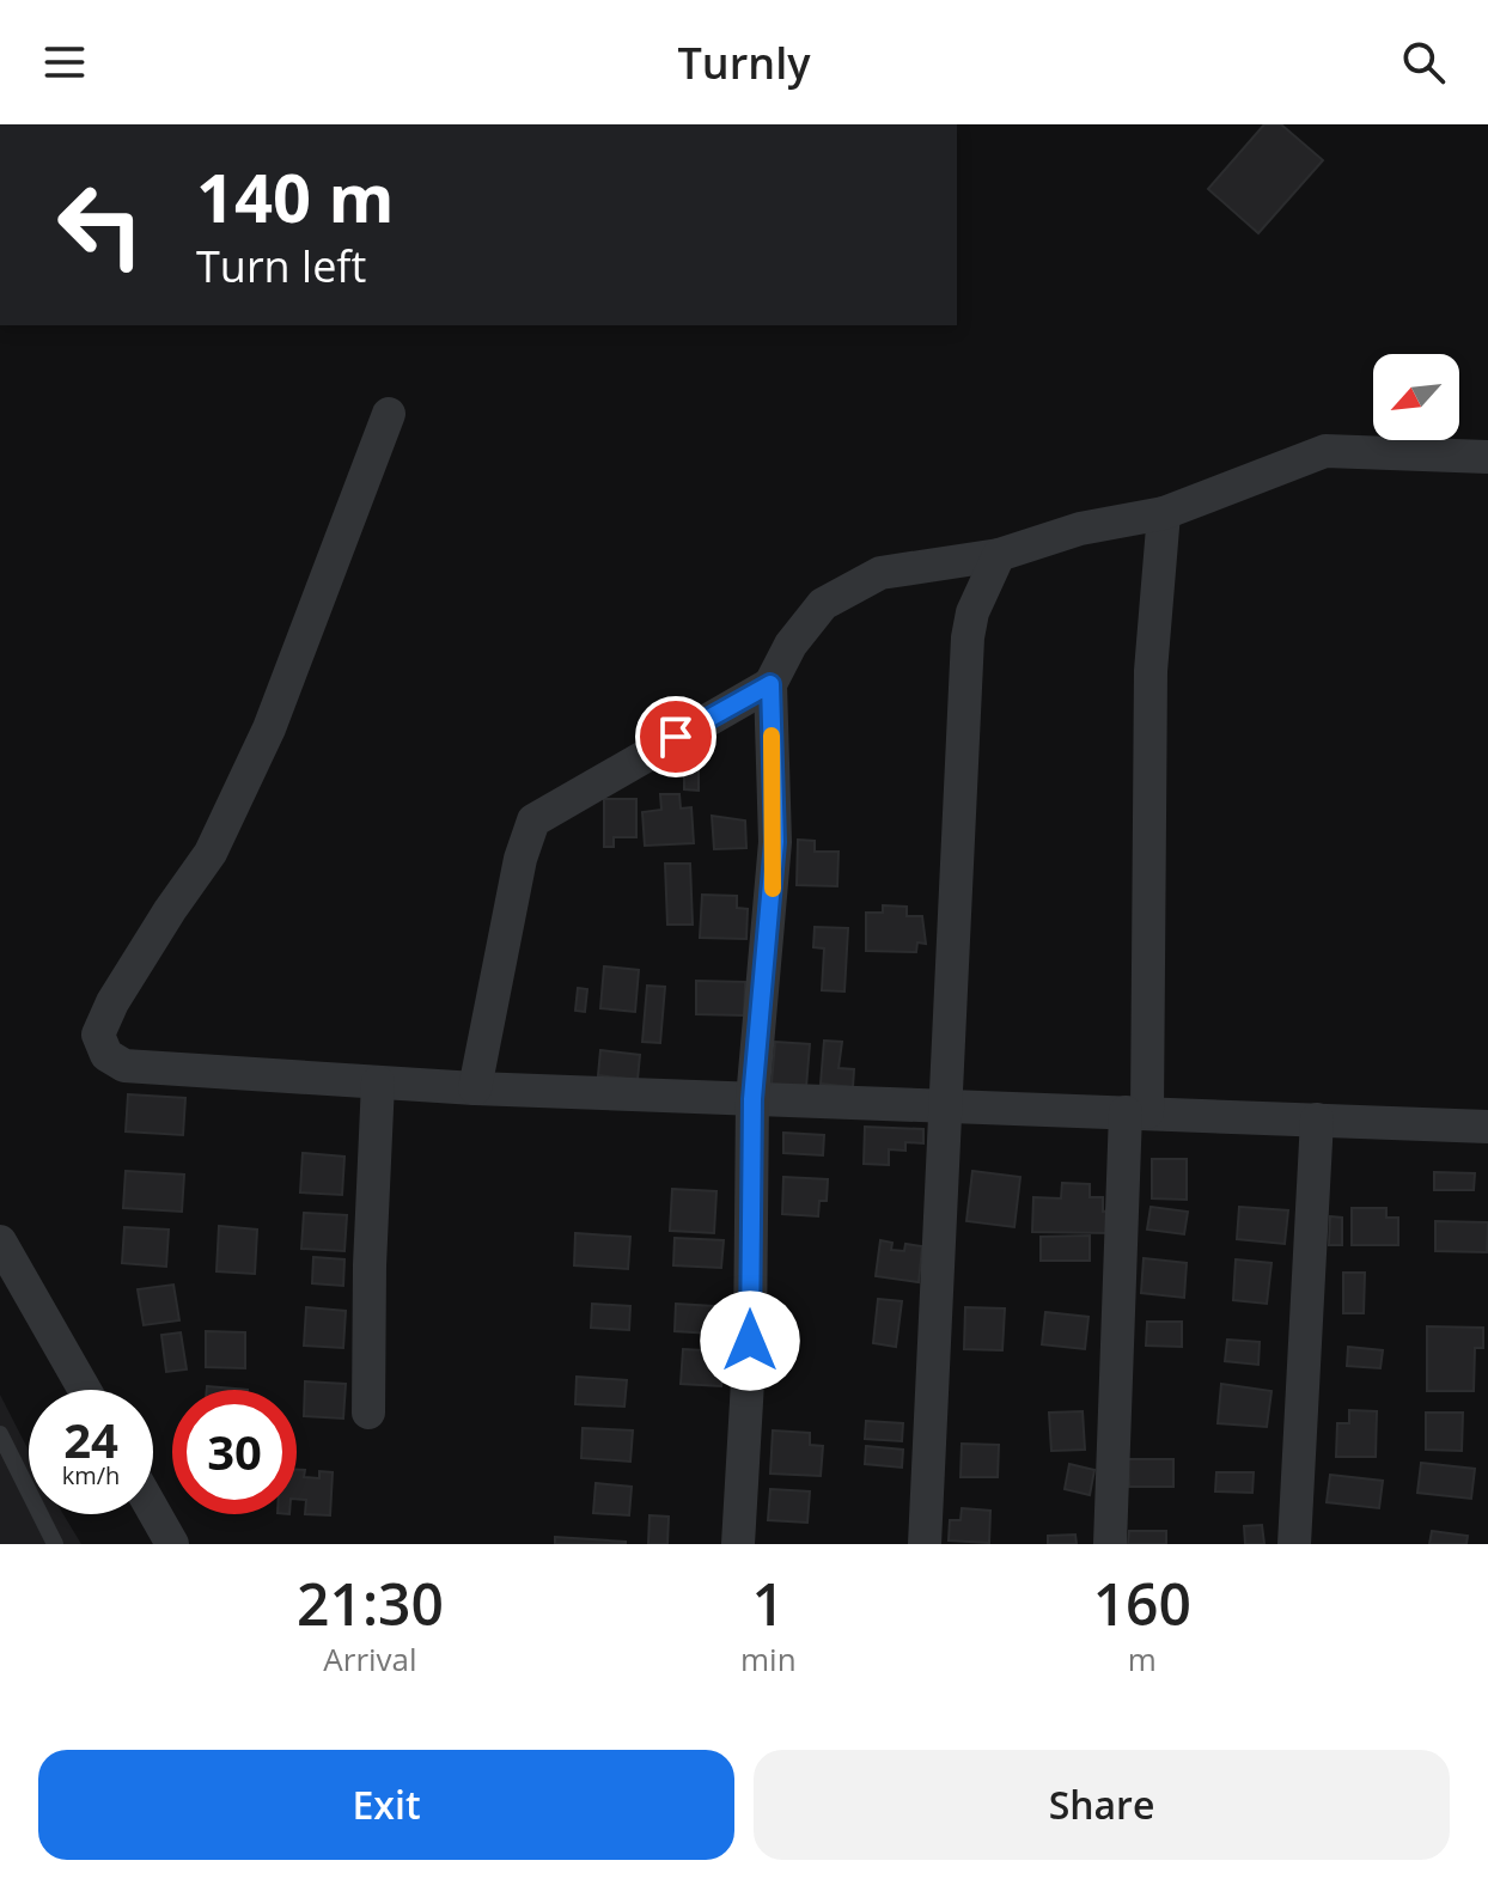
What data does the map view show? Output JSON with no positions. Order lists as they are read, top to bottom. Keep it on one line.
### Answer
{"north":"bottom left","page":{"header":"Turnly","turn":["140 m","Turn left"],"speed":"24 km/h","limit":"30","eta":["21:30","Arrival","1","min","160","m"],"buttons":["Exit","Share"]}}
